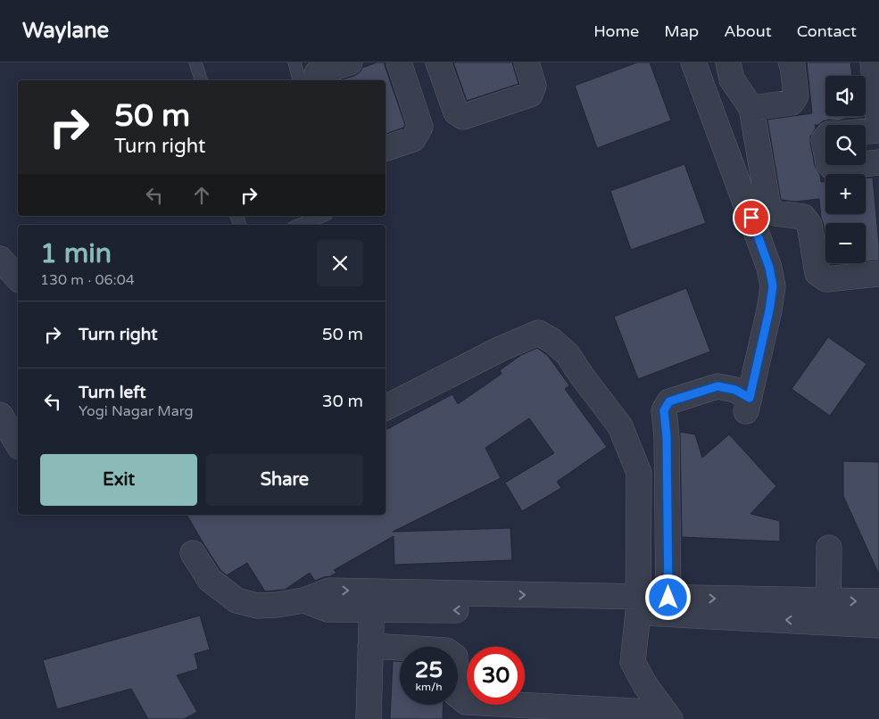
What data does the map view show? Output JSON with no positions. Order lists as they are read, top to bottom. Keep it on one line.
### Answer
{"page":{"header":"Waylane","nav":["Home","Map","About","Contact"],"map_buttons":["+","−"],"turn":["50 m","Turn right"],"heading":["1 min","130 m · 06:04"],"list":[{"name":"Turn right","value":"50 m"},{"name":"Turn left","note":"Yogi Nagar Marg","value":"30 m"}],"buttons":["Exit","Share"],"speed":"25 km/h","limit":"30"}}
